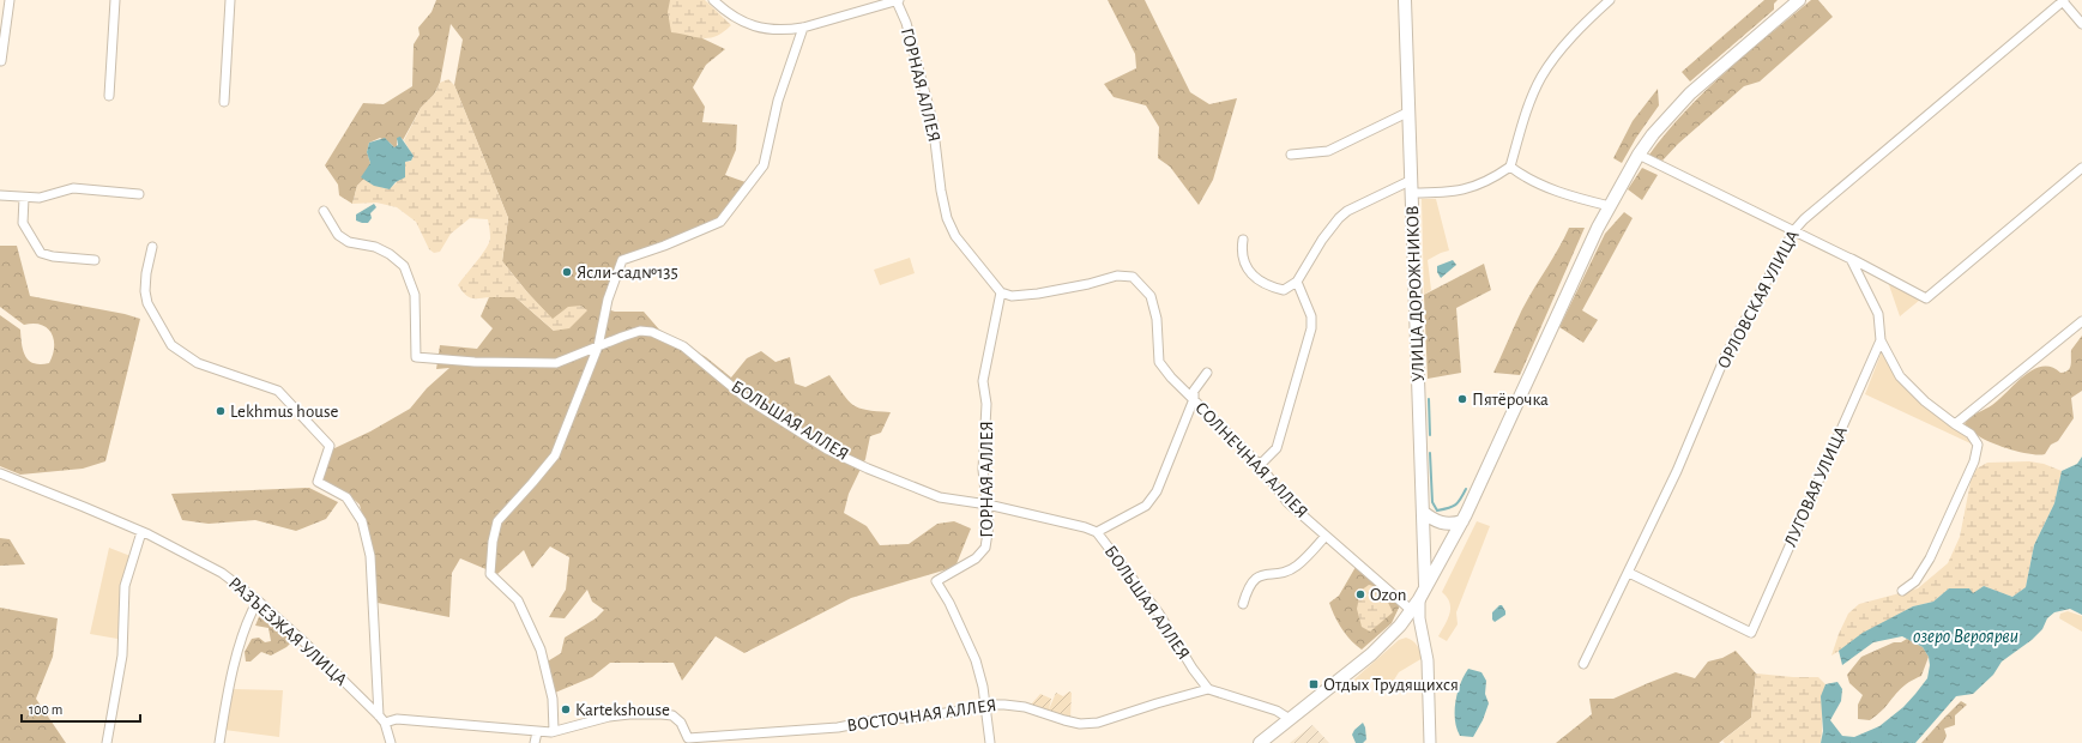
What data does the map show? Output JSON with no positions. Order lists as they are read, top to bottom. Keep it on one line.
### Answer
{"streets":{"main road":["УЛИЦА ДОРОЖНИКОВ"],"street":["ГОРНАЯ АЛЛЕЯ","ОРЛОВСКАЯ УЛИЦА","БОЛЬШАЯ АЛЛЕЯ","СОЛНЕЧНАЯ АЛЛЕЯ","ЛУГОВАЯ УЛИЦА","РАЗЪЕЗЖАЯ УЛИЦА","ВОСТОЧНАЯ АЛЛЕЯ"]},"crossings":[["ГОРНАЯ АЛЛЕЯ","БОЛЬШАЯ АЛЛЕЯ"],["ГОРНАЯ АЛЛЕЯ","СОЛНЕЧНАЯ АЛЛЕЯ"],["ГОРНАЯ АЛЛЕЯ","ВОСТОЧНАЯ АЛЛЕЯ"],["ОРЛОВСКАЯ УЛИЦА","ЛУГОВАЯ УЛИЦА"],["БОЛЬШАЯ АЛЛЕЯ","ВОСТОЧНАЯ АЛЛЕЯ"],["РАЗЪЕЗЖАЯ УЛИЦА","ВОСТОЧНАЯ АЛЛЕЯ"]],"water":["озеро Вероярви"],"places":{"other":["Ясли-сад№135","Пятёрочка","Lekhmus house","Ozon","Kartekshouse"],"transit":["Отдых Трудящихся"]},"scale_bar":"100 m"}
